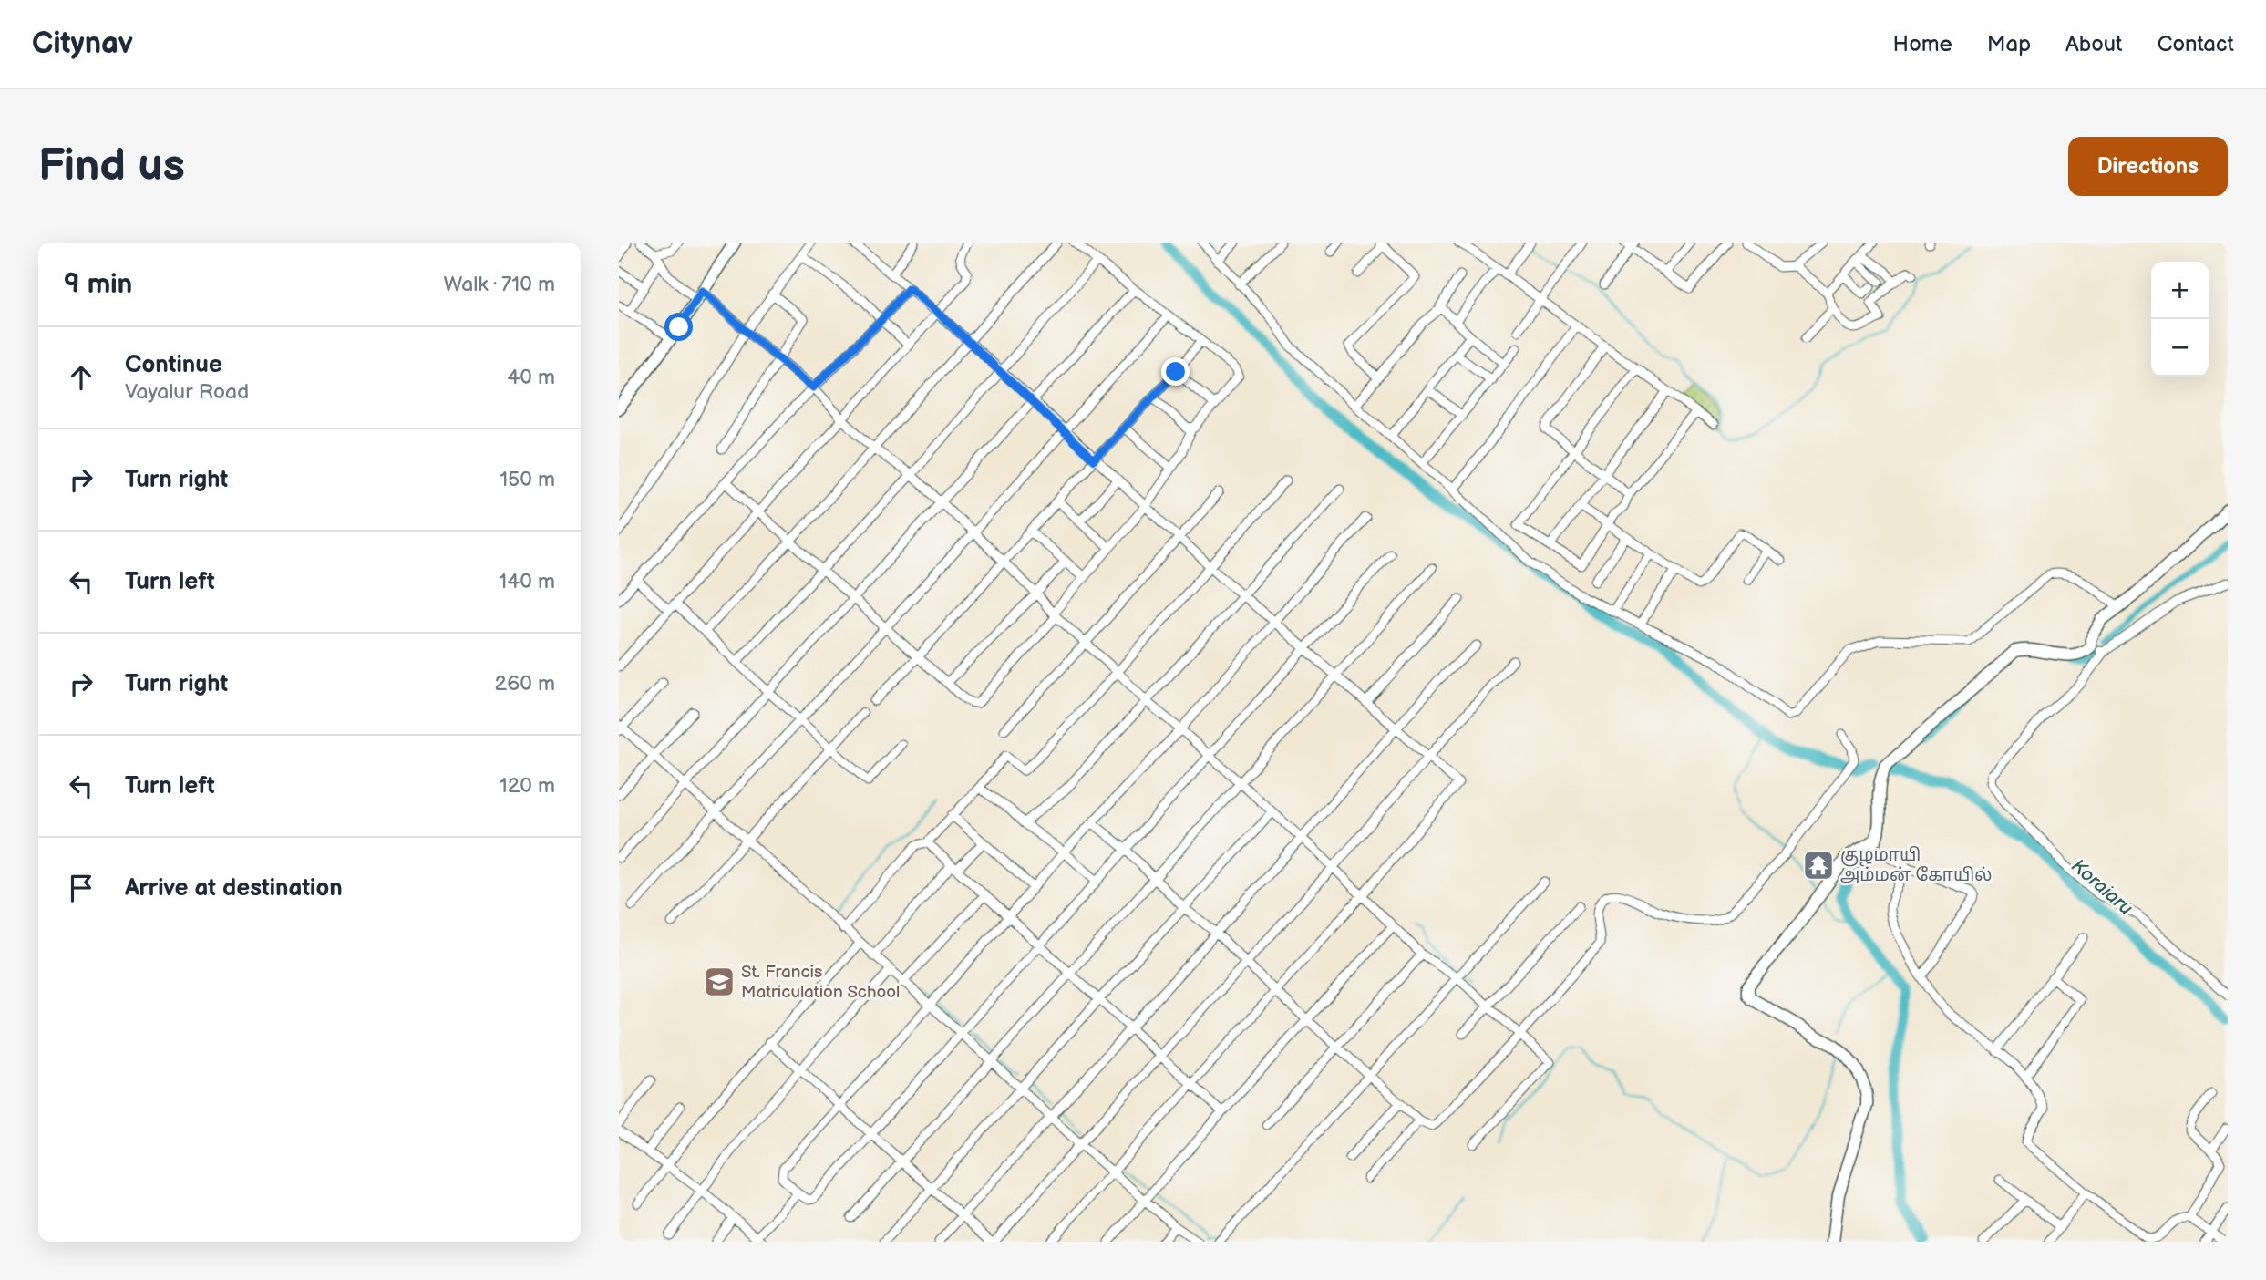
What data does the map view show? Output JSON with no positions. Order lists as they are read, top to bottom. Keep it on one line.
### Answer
{"water":["Koraiaru"],"places":{"temple":["குழமாயி அம்மன் கோயில்"],"school or university":["St. Francis Matriculation School"]},"page":{"header":"Citynav","nav":["Home","Map","About","Contact"],"buttons":"Directions","title":"Find us","heading":["9 min","Walk · 710 m"],"map_buttons":["+","−"],"list":[["Continue","Vayalur Road","40 m"],["Turn right","150 m"],["Turn left","140 m"],["Turn right","260 m"],["Turn left","120 m"],"Arrive at destination"]}}
